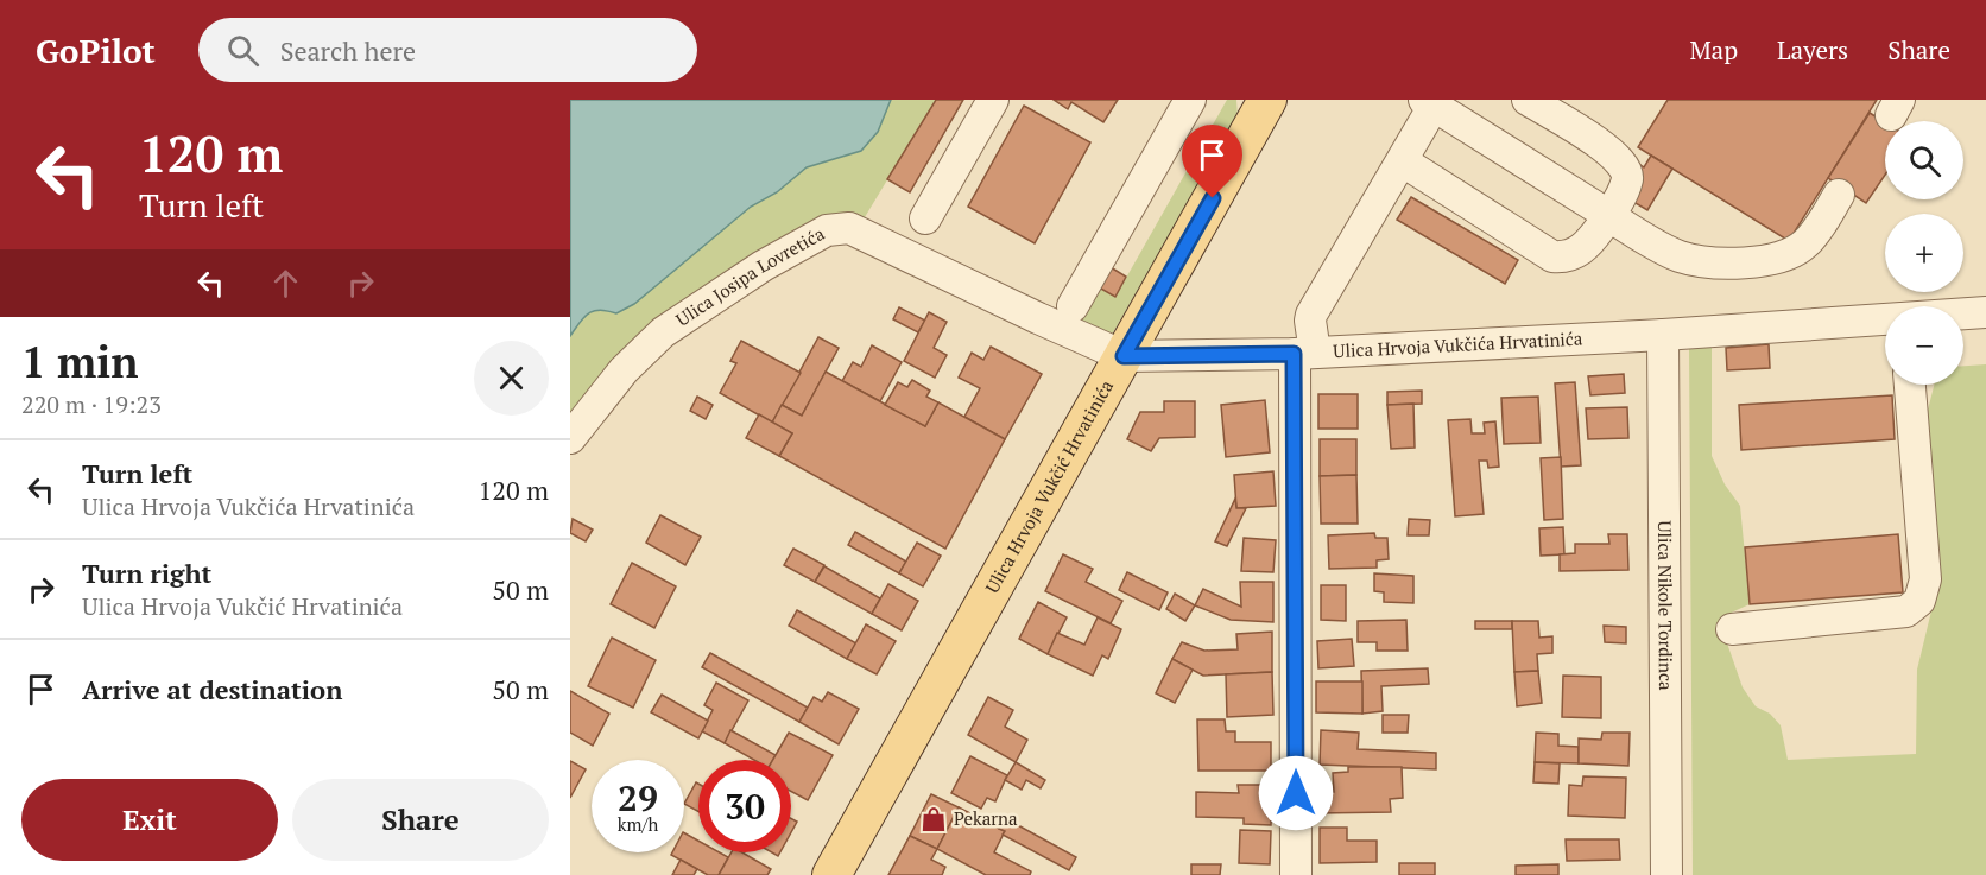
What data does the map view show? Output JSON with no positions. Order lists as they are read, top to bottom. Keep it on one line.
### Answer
{"streets":{"main road":["Ulica Hrvoja Vukčić Hrvatinića"],"street":["Ulica Josipa Lovretića","Ulica Hrvoja Vukčića Hrvatinića","Ulica Nikole Tordinca"]},"crossings":[["Ulica Josipa Lovretića","Ulica Hrvoja Vukčića Hrvatinića"],["Ulica Josipa Lovretića","Ulica Hrvoja Vukčić Hrvatinića"],["Ulica Hrvoja Vukčića Hrvatinića","Ulica Hrvoja Vukčić Hrvatinića"],["Ulica Hrvoja Vukčića Hrvatinića","Ulica Nikole Tordinca"]],"places":{"shop":["Pekarna"]},"page":{"header":"GoPilot","search":"Search here","nav":["Map","Layers","Share"],"turn":["120 m","Turn left"],"map_buttons":["+","−"],"heading":["1 min","220 m · 19:23"],"list":[{"name":"Turn left","note":"Ulica Hrvoja Vukčića Hrvatinića","value":"120 m"},{"name":"Turn right","note":"Ulica Hrvoja Vukčić Hrvatinića","value":"50 m"},{"name":"Arrive at destination","value":"50 m"}],"speed":"29 km/h","limit":"30","buttons":["Exit","Share"]}}
